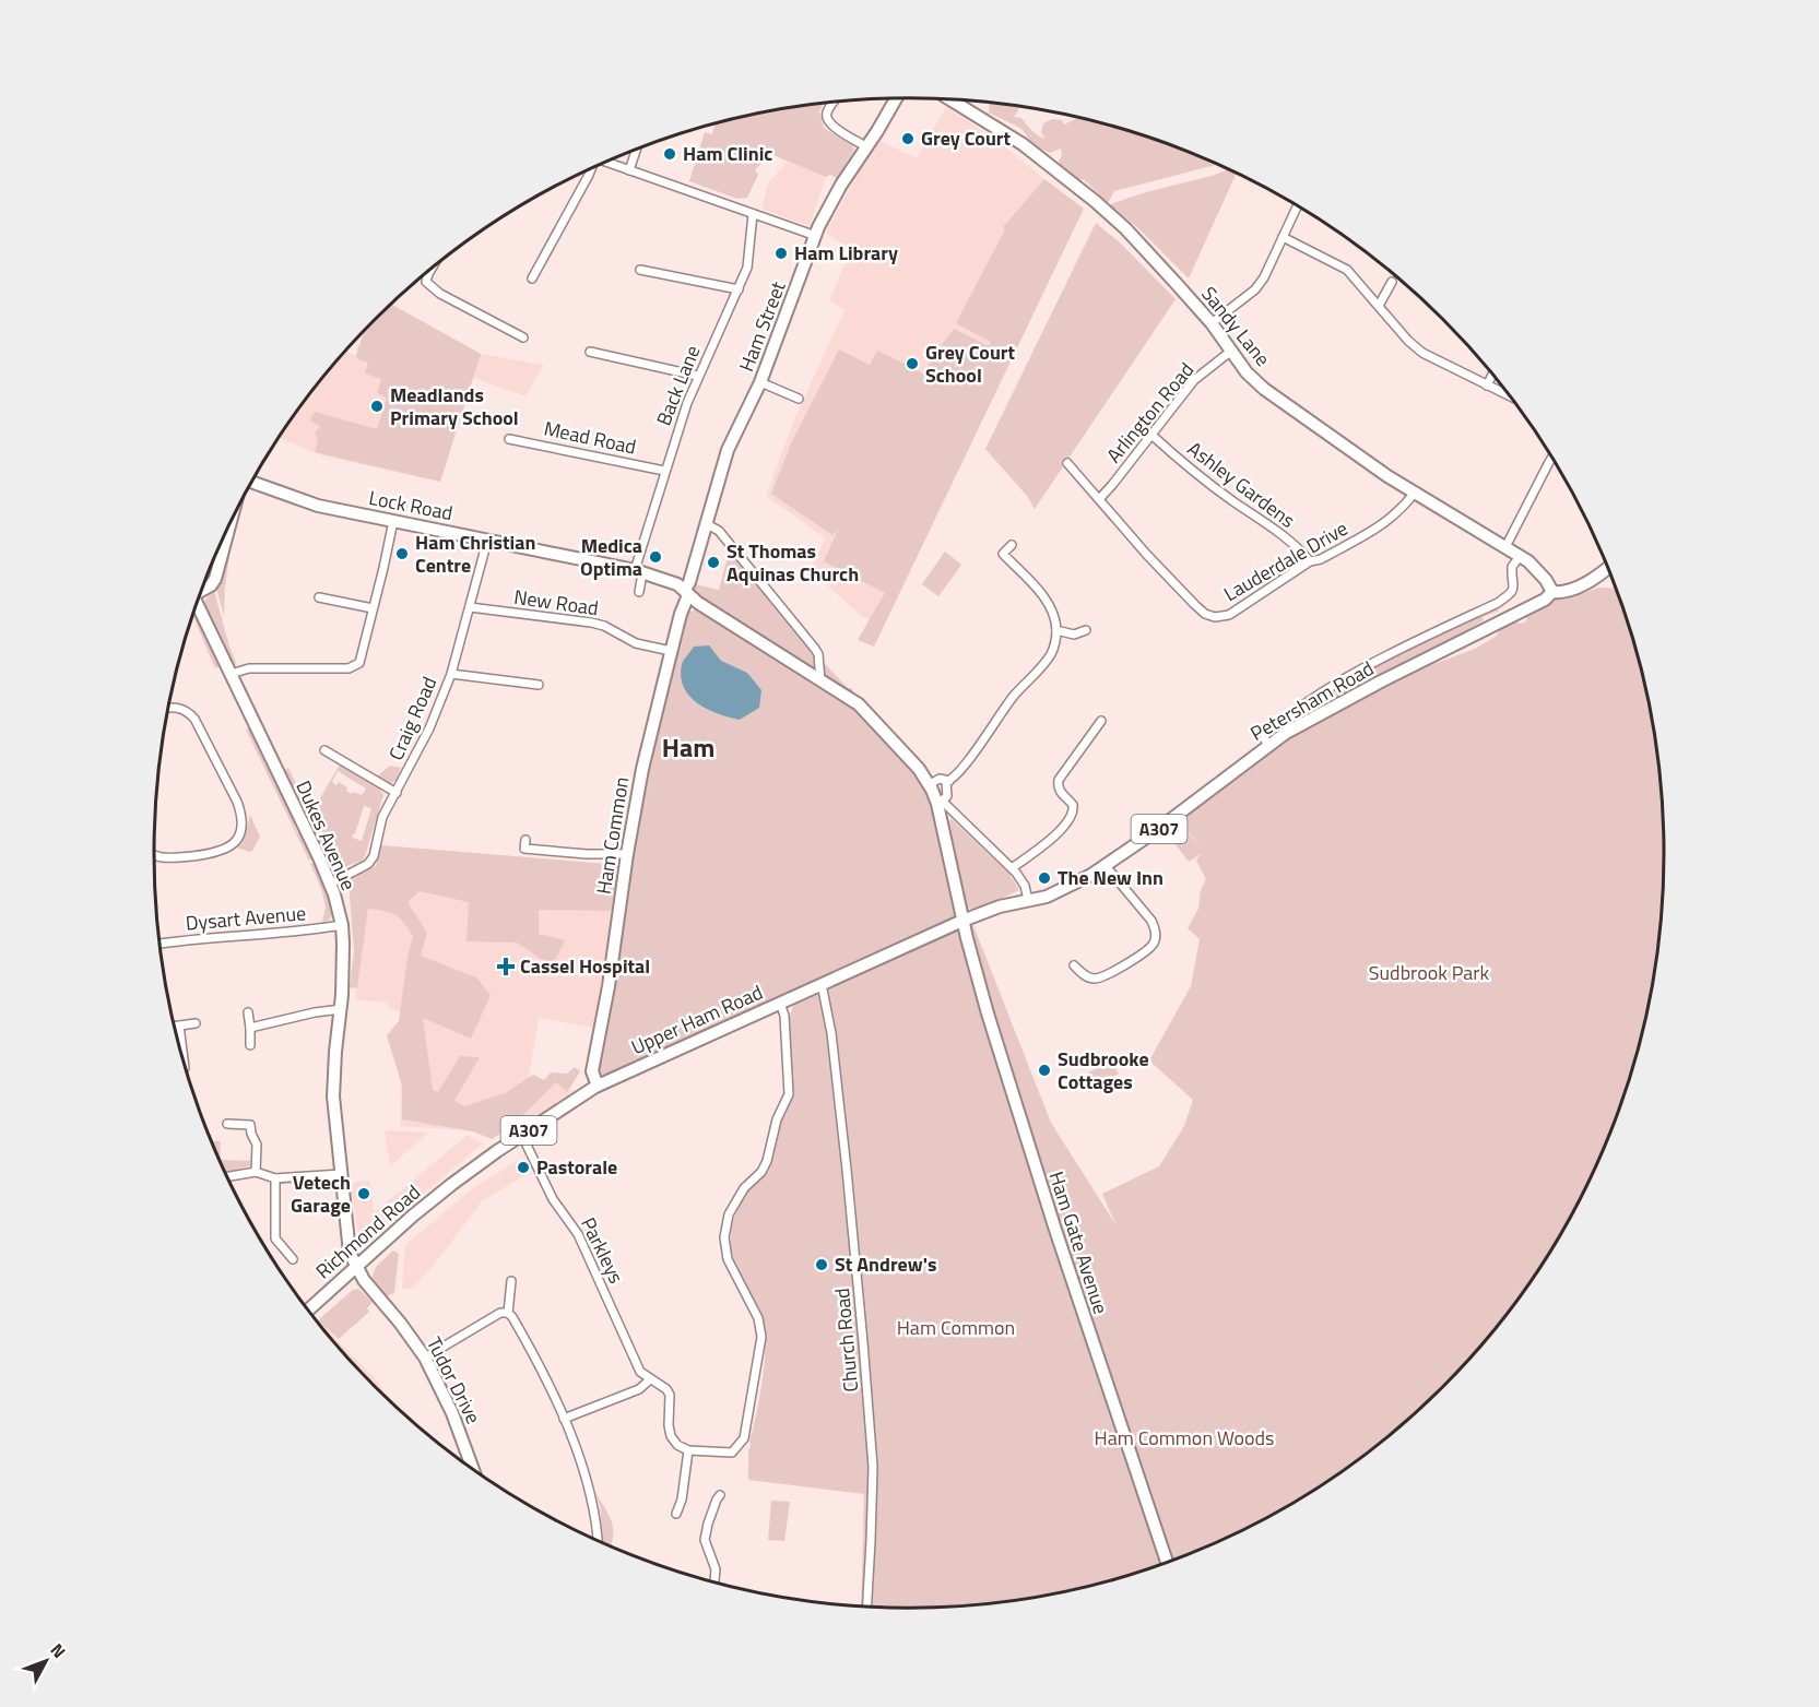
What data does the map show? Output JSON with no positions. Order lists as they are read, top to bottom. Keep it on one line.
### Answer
{"streets":{"street":["Ham Street","Sandy Lane","Back Lane","Arlington Road","Mead Road","Ashley Gardens","Lock Road","Lauderdale Drive","New Road","Petersham Road","Craig Road","A307","Dukes Avenue","Ham Common","Dysart Avenue","Upper Ham Road","Richmond Road","Ham Gate Avenue","Parkleys","Church Road","Tudor Drive"]},"crossings":[["Ham Street","Lock Road"],["Ham Street","Ham Common"],["Sandy Lane","Arlington Road"],["Sandy Lane","Lauderdale Drive"],["Sandy Lane","Petersham Road"],["Back Lane","Mead Road"],["Back Lane","Lock Road"],["Arlington Road","Ashley Gardens"],["Arlington Road","Lauderdale Drive"],["Ashley Gardens","Lauderdale Drive"],["Lock Road","Craig Road"],["Lock Road","Ham Common"],["New Road","Craig Road"],["New Road","Ham Common"],["Petersham Road","Upper Ham Road"],["Petersham Road","Ham Gate Avenue"],["Craig Road","Dukes Avenue"],["Dukes Avenue","Dysart Avenue"],["Dukes Avenue","Richmond Road"],["Dukes Avenue","Tudor Drive"],["Ham Common","Upper Ham Road"],["Upper Ham Road","Richmond Road"],["Upper Ham Road","Ham Gate Avenue"],["Upper Ham Road","Parkleys"],["Upper Ham Road","Church Road"],["Richmond Road","Tudor Drive"]],"districts":["Ham"],"parks":["Sudbrook Park","Ham Common","Ham Common Woods"],"places":{"other":["Grey Court","Ham Clinic","Ham Library","Grey Court School","Meadlands Primary School","Ham Christian Centre","Medica Optima","St Thomas Aquinas Church","The New Inn","Sudbrooke Cottages","Pastorale","Vetech Garage","St Andrew's"],"health":["Cassel Hospital"]},"north":"top right"}
